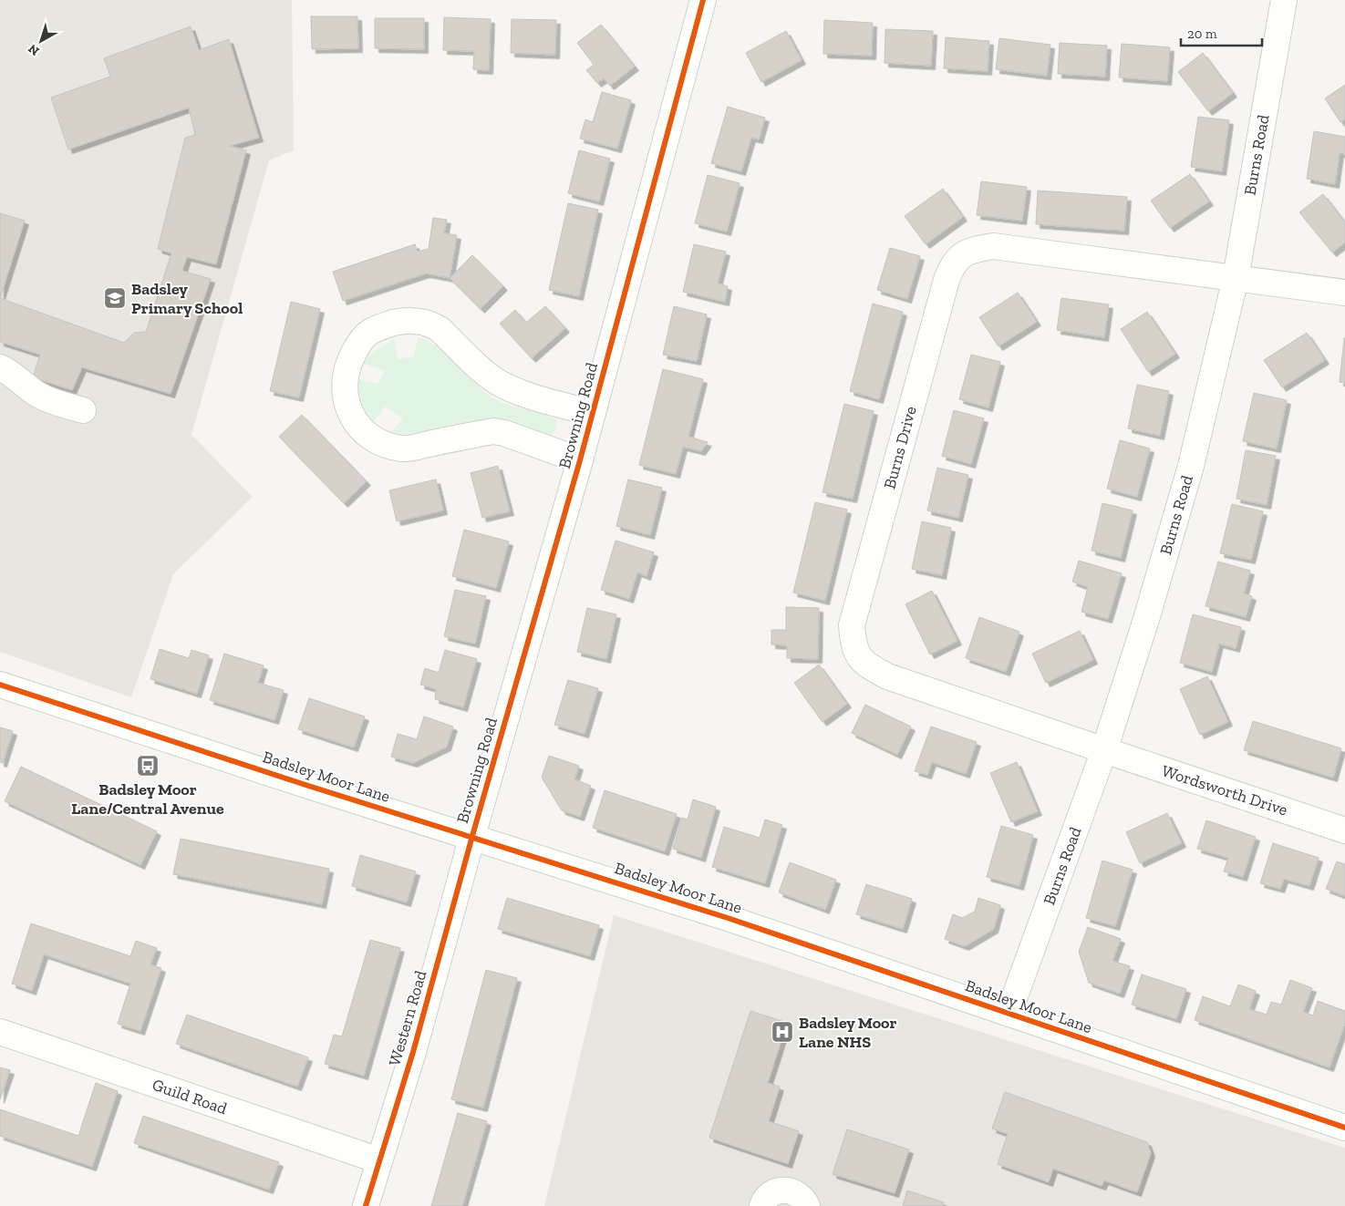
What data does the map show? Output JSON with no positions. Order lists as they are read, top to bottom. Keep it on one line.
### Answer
{"streets":{"street":["Burns Road","Browning Road","Burns Drive","Badsley Moor Lane","Wordsworth Drive","Western Road","Guild Road"]},"crossings":[["Burns Road","Burns Drive"],["Burns Road","Badsley Moor Lane"],["Burns Road","Wordsworth Drive"],["Browning Road","Badsley Moor Lane"],["Browning Road","Western Road"],["Burns Drive","Wordsworth Drive"],["Badsley Moor Lane","Western Road"],["Western Road","Guild Road"]],"places":{"school or university":["Badsley Primary School"],"bus stop":["Badsley Moor Lane/Central Avenue"],"hospital":["Badsley Moor Lane NHS"]},"scale_bar":"20 m","north":"bottom left"}
